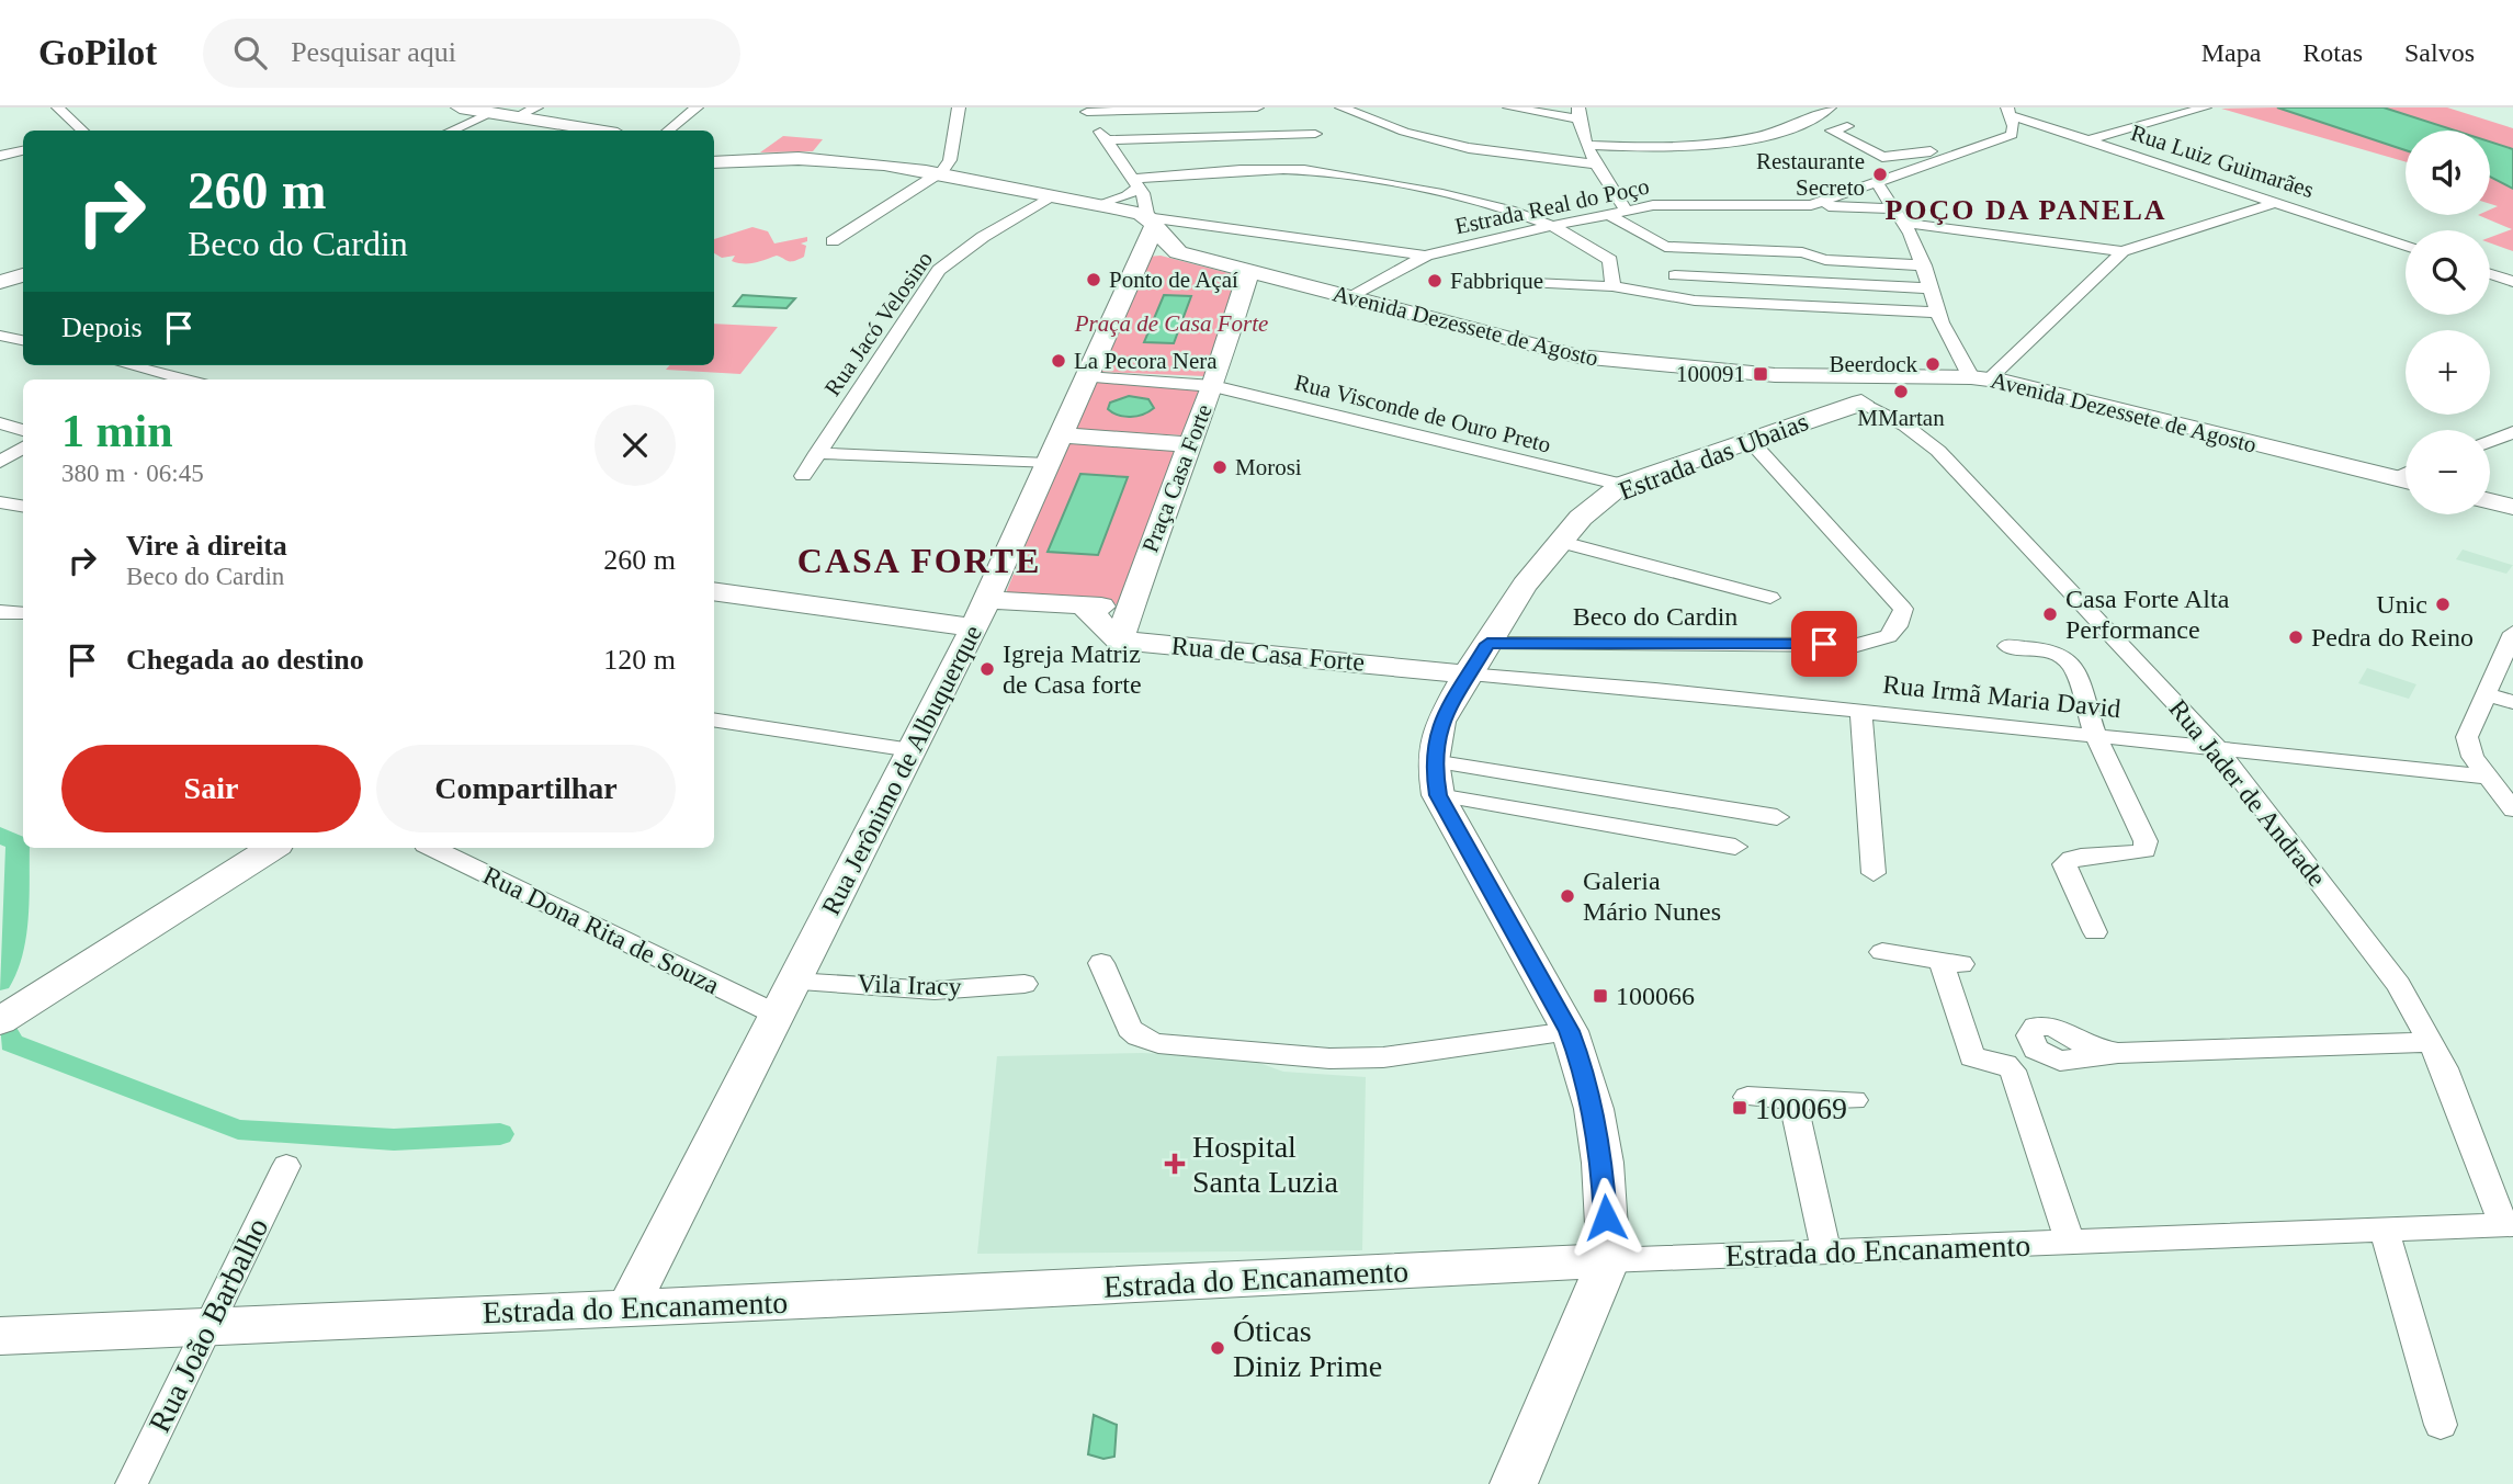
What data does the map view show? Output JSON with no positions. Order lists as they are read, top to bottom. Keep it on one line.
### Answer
{"streets":{"main road":["Avenida Dezessete de Agosto","Estrada das Ubaias","Praça Casa Forte","Rua de Casa Forte","Rua Jerônimo de Albuquerque","Rua Jader de Andrade","Estrada do Encanamento"],"street":["Rua Luiz Guimarães","Estrada Real do Poço","Rua Jacó Velosino","Rua Visconde de Ouro Preto","Beco do Cardin","Rua Irmã Maria David","Rua Dona Rita de Souza","Vila Iracy","Rua João Barbalho"]},"crossings":[["Rua Luiz Guimarães","Estrada Real do Poço"],["Estrada Real do Poço","Avenida Dezessete de Agosto"],["Rua Jacó Velosino","Avenida Dezessete de Agosto"],["Avenida Dezessete de Agosto","Estrada das Ubaias"],["Avenida Dezessete de Agosto","Praça Casa Forte"],["Avenida Dezessete de Agosto","Rua Jerônimo de Albuquerque"],["Avenida Dezessete de Agosto","Rua Jader de Andrade"],["Rua Visconde de Ouro Preto","Estrada das Ubaias"],["Rua Visconde de Ouro Preto","Praça Casa Forte"],["Estrada das Ubaias","Beco do Cardin"],["Estrada das Ubaias","Rua de Casa Forte"],["Estrada das Ubaias","Rua Irmã Maria David"],["Estrada das Ubaias","Rua Jader de Andrade"],["Praça Casa Forte","Rua de Casa Forte"],["Rua de Casa Forte","Rua Irmã Maria David"],["Rua Irmã Maria David","Rua Jader de Andrade"],["Rua Jerônimo de Albuquerque","Rua Dona Rita de Souza"],["Rua Jerônimo de Albuquerque","Vila Iracy"],["Rua Jerônimo de Albuquerque","Estrada do Encanamento"],["Rua Jader de Andrade","Estrada do Encanamento"],["Estrada do Encanamento","Rua João Barbalho"]],"districts":["POÇO DA PANELA","CASA FORTE"],"parks":["Praça de Casa Forte"],"places":{"other":["Restaurante Secreto","Ponto de Açaí","Fabbrique","La Pecora Nera","Beerdock","MMartan","Morosi","Unic","Casa Forte Alta Performance","Pedra do Reino","Igreja Matriz de Casa forte","Galeria Mário Nunes","Óticas Diniz Prime"],"transit":["100091","100066","100069"],"health":["Hospital Santa Luzia"]},"page":{"header":"GoPilot","search":"Pesquisar aqui","nav":["Mapa","Rotas","Salvos"],"map_buttons":["+","−"],"turn":["260 m","Beco do Cardin"],"then":"Depois","heading":["1 min","380 m · 06:45"],"list":[{"name":"Vire à direita","note":"Beco do Cardin","value":"260 m"},{"name":"Chegada ao destino","value":"120 m"}],"buttons":["Sair","Compartilhar"]}}
